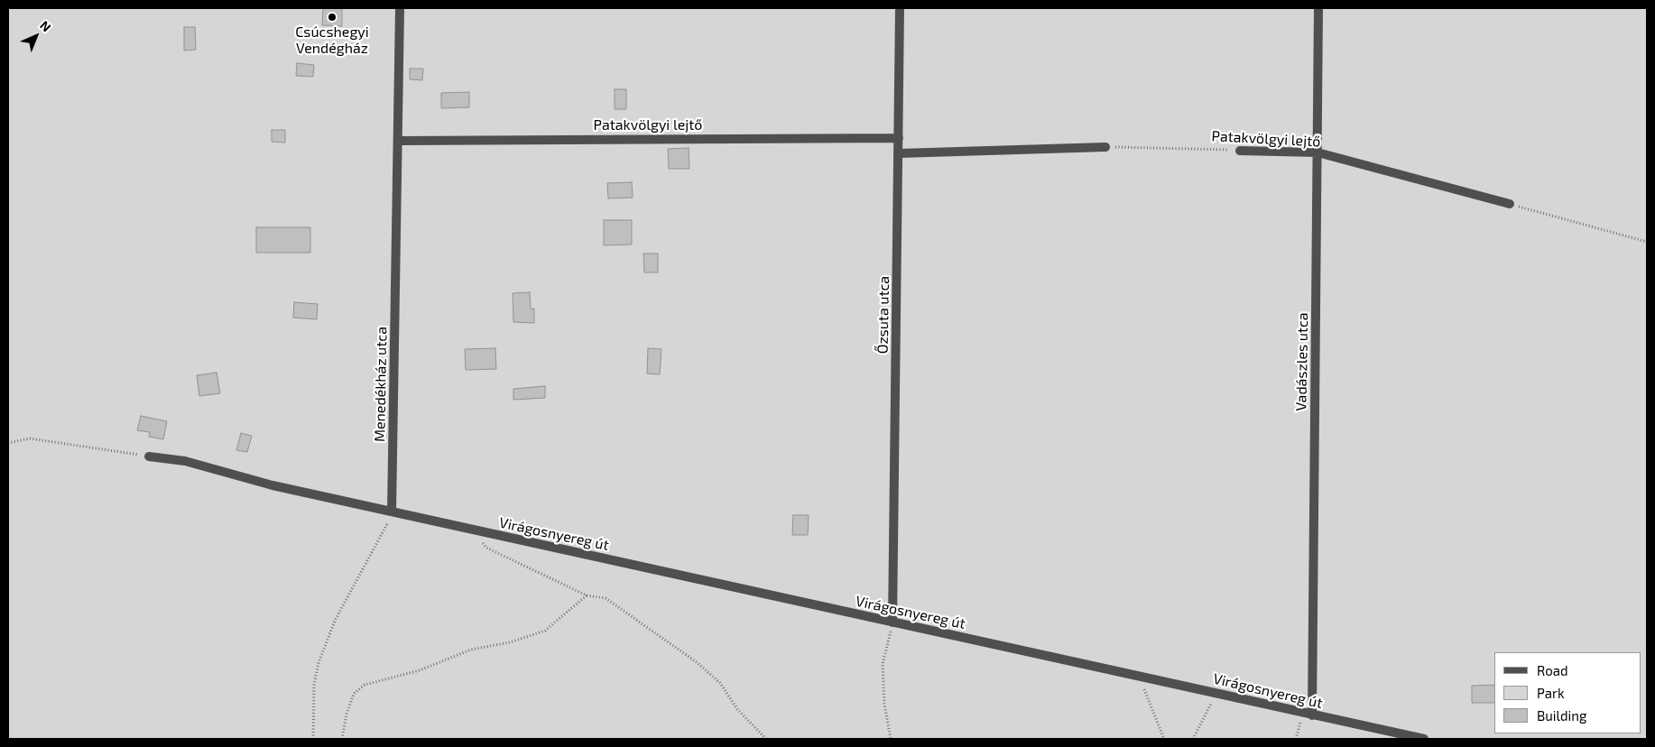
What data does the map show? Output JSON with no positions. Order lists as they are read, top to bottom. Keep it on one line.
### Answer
{"streets":{"street":["Patakvölgyi lejtő","Őzsuta utca","Vadászles utca","Menedékház utca","Virágosnyereg út"]},"crossings":[["Patakvölgyi lejtő","Őzsuta utca"],["Patakvölgyi lejtő","Vadászles utca"],["Patakvölgyi lejtő","Menedékház utca"],["Őzsuta utca","Virágosnyereg út"],["Vadászles utca","Virágosnyereg út"],["Menedékház utca","Virágosnyereg út"]],"places":["Csúcshegyi Vendégház"],"legend":["Road","Park","Building"],"north":"top right"}
